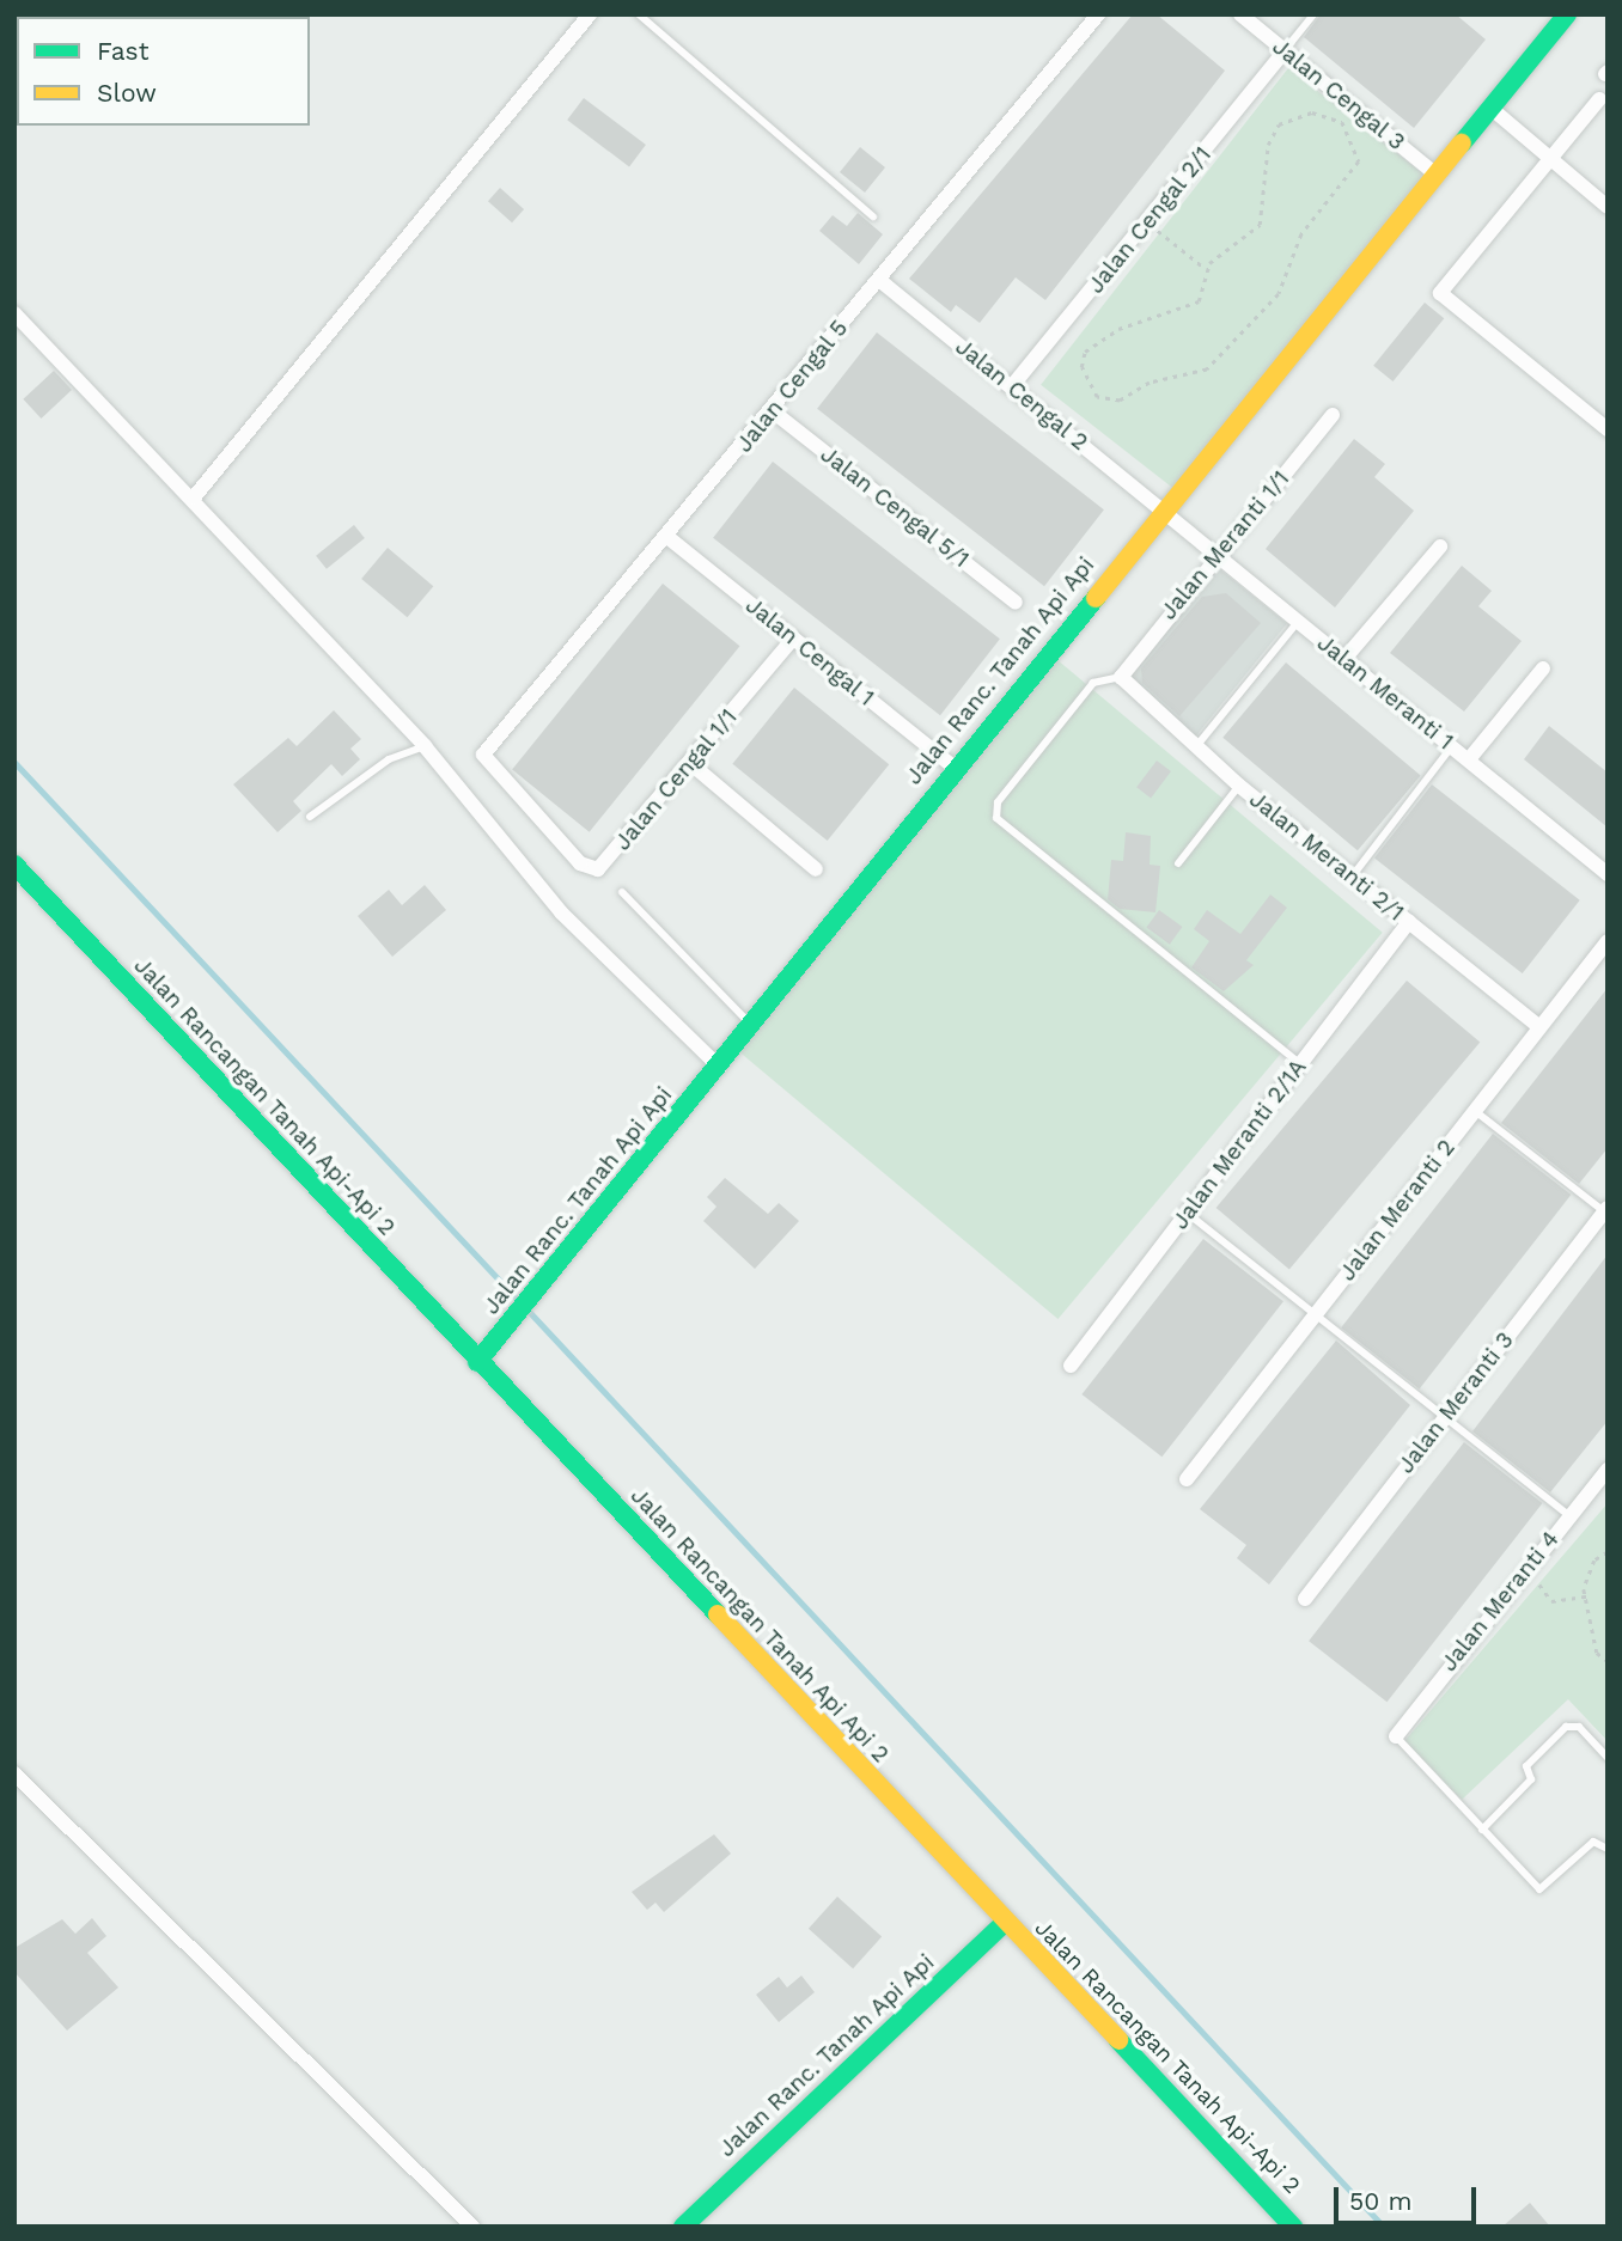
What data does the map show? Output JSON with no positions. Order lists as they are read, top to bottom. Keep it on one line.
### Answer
{"streets":{"street":["Jalan Cengal 3","Jalan Cengal 2/1","Jalan Cengal 5","Jalan Cengal 2","Jalan Cengal 5/1","Jalan Meranti 1/1","Jalan Cengal 1","Jalan Ranc. Tanah Api Api","Jalan Meranti 1","Jalan Cengal 1/1","Jalan Meranti 2/1","Jalan Rancangan Tanah Api-Api 2","Jalan Meranti 2/1A","Jalan Meranti 2","Jalan Meranti 3","Jalan Meranti 4","Jalan Rancangan Tanah Api Api 2"]},"crossings":[["Jalan Cengal 3","Jalan Cengal 2/1"],["Jalan Cengal 3","Jalan Ranc. Tanah Api Api"],["Jalan Cengal 2/1","Jalan Cengal 2"],["Jalan Cengal 5","Jalan Cengal 2"],["Jalan Cengal 5","Jalan Cengal 5/1"],["Jalan Cengal 5","Jalan Cengal 1"],["Jalan Cengal 5","Jalan Cengal 1/1"],["Jalan Cengal 2","Jalan Ranc. Tanah Api Api"],["Jalan Cengal 2","Jalan Meranti 1"],["Jalan Meranti 1/1","Jalan Meranti 1"],["Jalan Meranti 1/1","Jalan Meranti 2/1"],["Jalan Cengal 1","Jalan Ranc. Tanah Api Api"],["Jalan Cengal 1","Jalan Cengal 1/1"],["Jalan Ranc. Tanah Api Api","Jalan Meranti 1"],["Jalan Ranc. Tanah Api Api","Jalan Rancangan Tanah Api-Api 2"],["Jalan Ranc. Tanah Api Api","Jalan Rancangan Tanah Api Api 2"],["Jalan Meranti 2/1","Jalan Meranti 2/1A"],["Jalan Meranti 2/1","Jalan Meranti 2"],["Jalan Rancangan Tanah Api-Api 2","Jalan Rancangan Tanah Api Api 2"]],"legend":["Fast","Slow"],"scale_bar":"50 m"}
